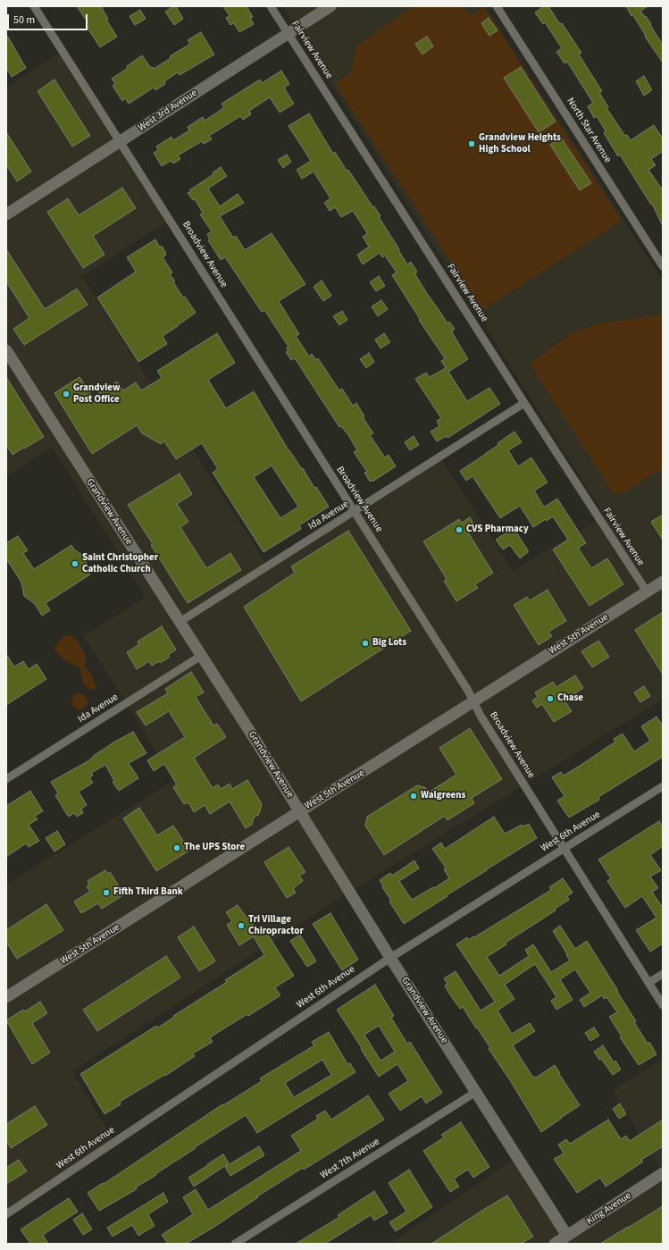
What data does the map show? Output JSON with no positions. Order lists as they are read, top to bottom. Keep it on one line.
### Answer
{"streets":{"main road":["West 3rd Avenue","Grandview Avenue","West 5th Avenue","King Avenue"],"street":["Fairview Avenue","North Star Avenue","Broadview Avenue","Ida Avenue","West 6th Avenue","West 7th Avenue"]},"crossings":[["Fairview Avenue","West 3rd Avenue"],["Fairview Avenue","Ida Avenue"],["Fairview Avenue","West 5th Avenue"],["West 3rd Avenue","Broadview Avenue"],["Broadview Avenue","Ida Avenue"],["Broadview Avenue","West 5th Avenue"],["Broadview Avenue","West 6th Avenue"],["Grandview Avenue","Ida Avenue"],["Grandview Avenue","West 5th Avenue"],["Grandview Avenue","West 6th Avenue"],["Grandview Avenue","West 7th Avenue"],["Grandview Avenue","King Avenue"]],"places":["Grandview Heights High School","Grandview Post Office","CVS Pharmacy","Saint Christopher Catholic Church","Big Lots","Chase","Walgreens","The UPS Store","Fifth Third Bank","Tri Village Chiropractor"],"scale_bar":"50 m"}
